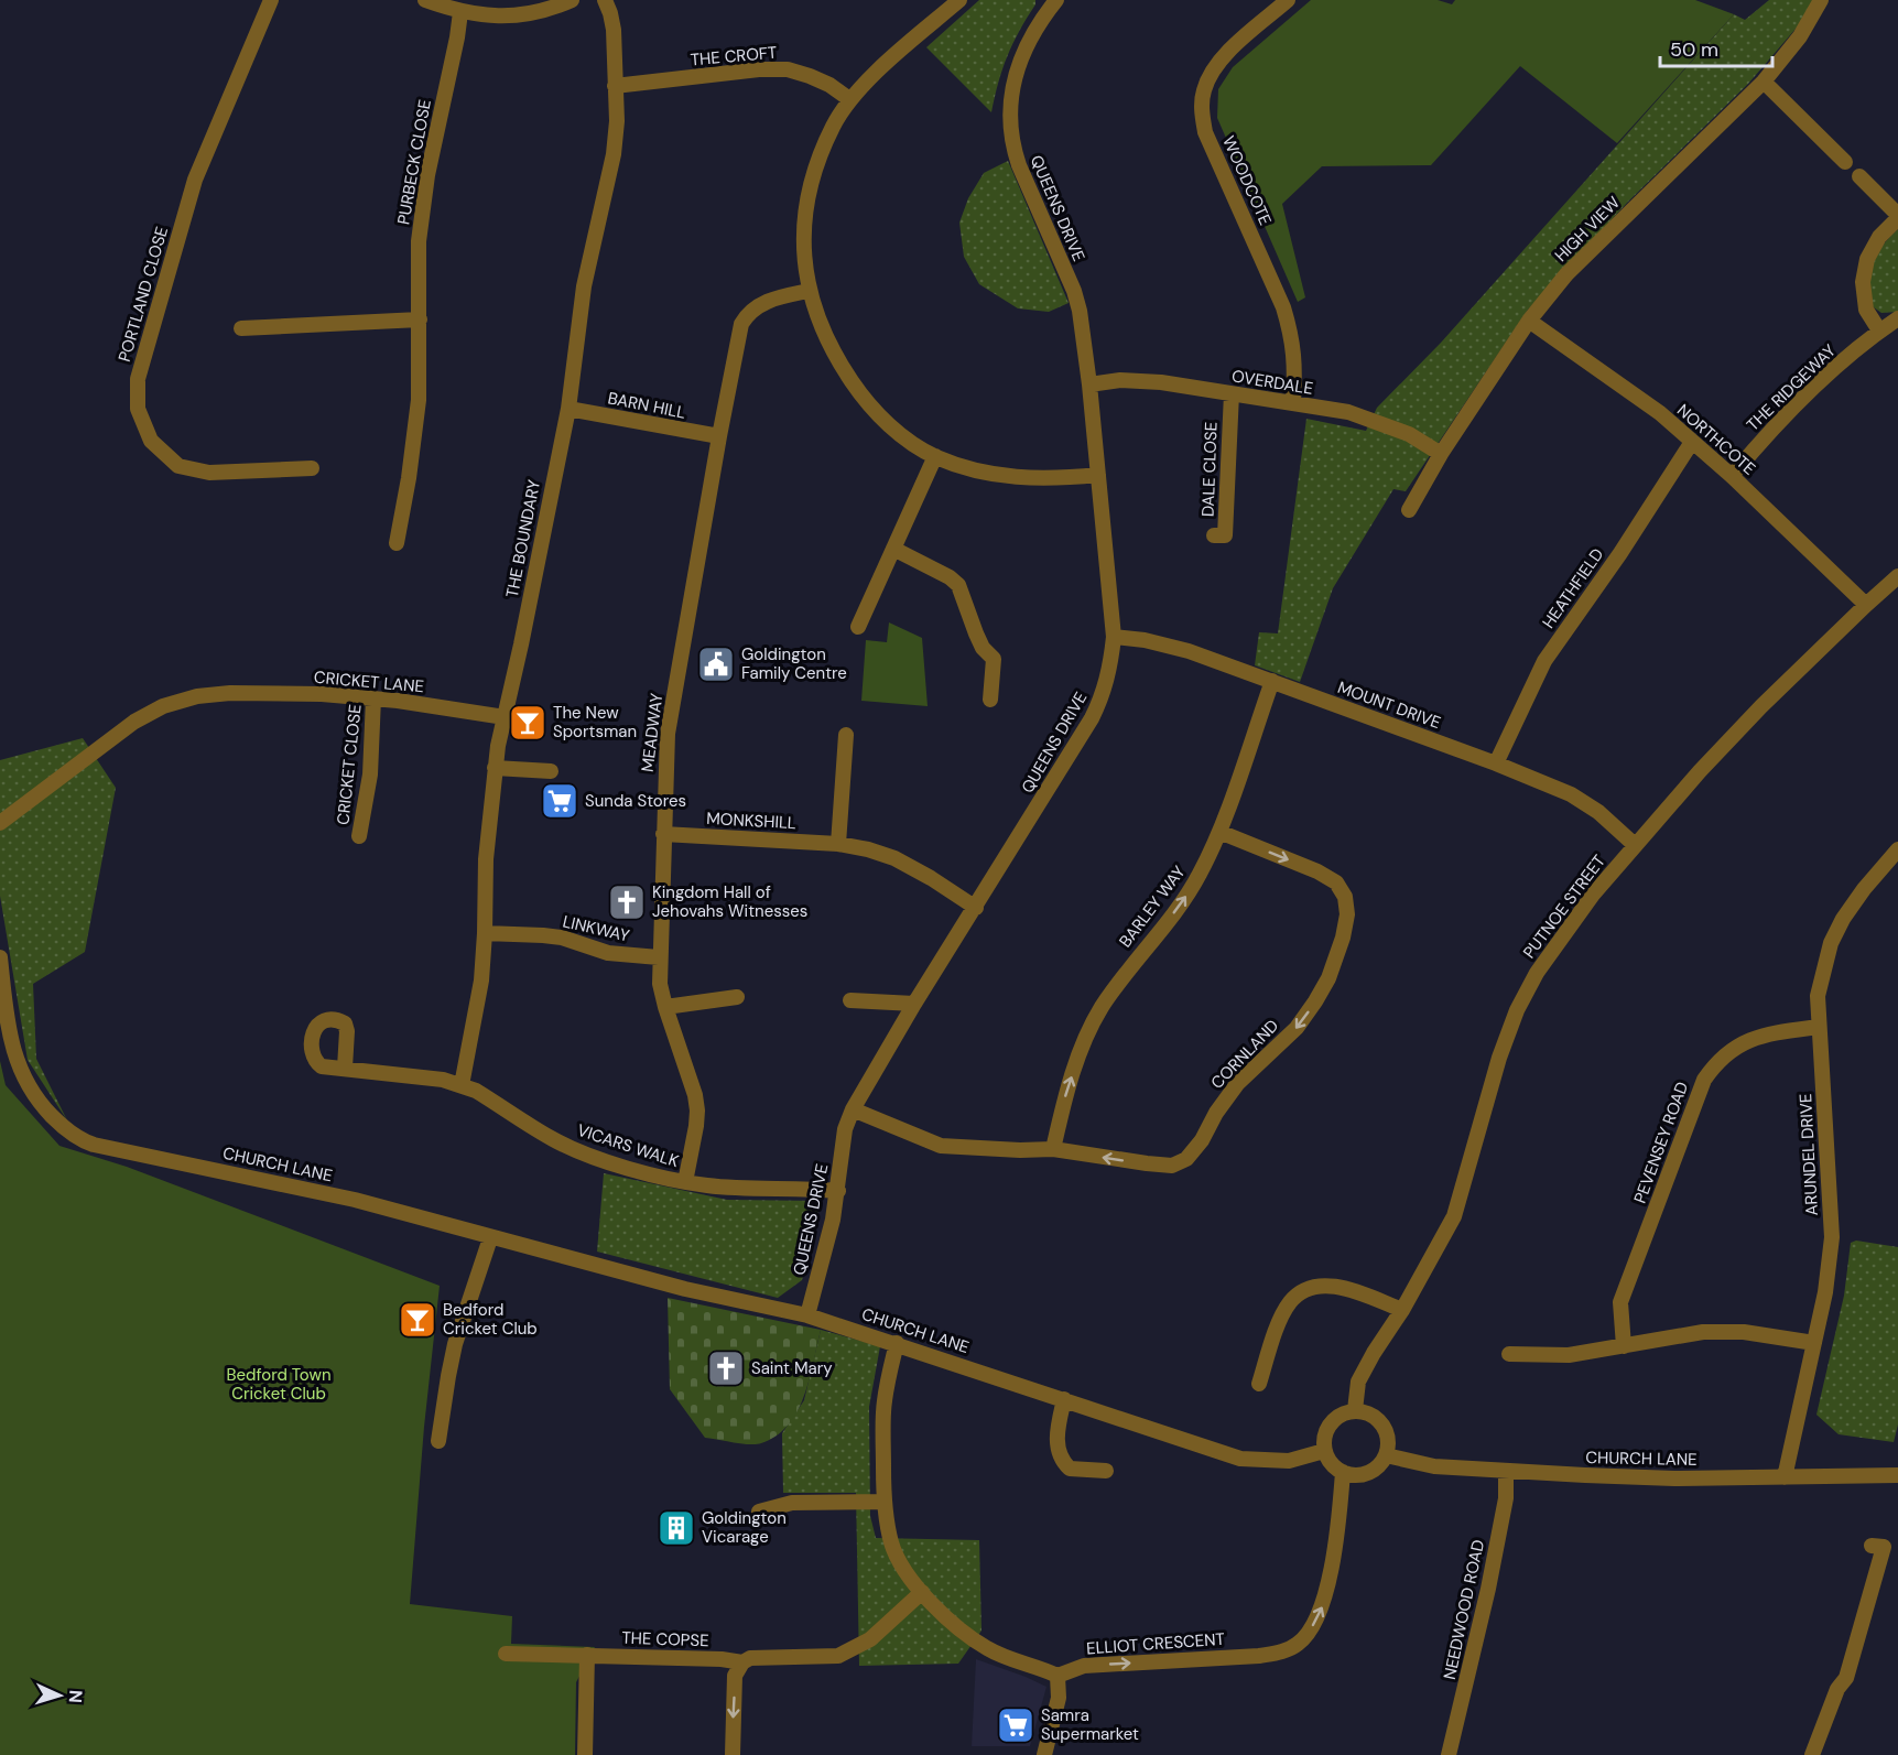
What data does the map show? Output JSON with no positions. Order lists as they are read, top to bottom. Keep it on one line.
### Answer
{"streets":{"street":["THE CROFT","PURBECK CLOSE","WOODCOTE","QUEENS DRIVE","HIGH VIEW","PORTLAND CLOSE","OVERDALE","THE RIDGEWAY","BARN HILL","NORTHCOTE","DALE CLOSE","THE BOUNDARY","HEATHFIELD","CRICKET LANE","MOUNT DRIVE","MEADWAY","CRICKET CLOSE","MONKSHILL","BARLEY WAY","PUTNOE STREET","LINKWAY","CORNLAND","PEVENSEY ROAD","VICARS WALK","ARUNDEL DRIVE","CHURCH LANE","NEEDWOOD ROAD","THE COPSE","ELLIOT CRESCENT"]},"crossings":[["THE CROFT","THE BOUNDARY"],["WOODCOTE","OVERDALE"],["QUEENS DRIVE","OVERDALE"],["QUEENS DRIVE","MOUNT DRIVE"],["QUEENS DRIVE","MONKSHILL"],["QUEENS DRIVE","CORNLAND"],["QUEENS DRIVE","VICARS WALK"],["QUEENS DRIVE","CHURCH LANE"],["HIGH VIEW","OVERDALE"],["HIGH VIEW","NORTHCOTE"],["OVERDALE","DALE CLOSE"],["THE RIDGEWAY","NORTHCOTE"],["BARN HILL","THE BOUNDARY"],["BARN HILL","MEADWAY"],["NORTHCOTE","HEATHFIELD"],["NORTHCOTE","PUTNOE STREET"],["THE BOUNDARY","CRICKET LANE"],["THE BOUNDARY","LINKWAY"],["THE BOUNDARY","VICARS WALK"],["HEATHFIELD","MOUNT DRIVE"],["CRICKET LANE","CRICKET CLOSE"],["MOUNT DRIVE","BARLEY WAY"],["MOUNT DRIVE","PUTNOE STREET"],["MEADWAY","MONKSHILL"],["MEADWAY","LINKWAY"],["MEADWAY","VICARS WALK"],["BARLEY WAY","CORNLAND"],["PUTNOE STREET","CHURCH LANE"],["PUTNOE STREET","ELLIOT CRESCENT"],["PEVENSEY ROAD","ARUNDEL DRIVE"],["ARUNDEL DRIVE","CHURCH LANE"],["CHURCH LANE","NEEDWOOD ROAD"],["CHURCH LANE","ELLIOT CRESCENT"]],"one_way":["BARLEY WAY","ELLIOT CRESCENT"],"parks":["Bedford Town Cricket Club"],"places":{"public building":["Goldington Family Centre"],"bar":["The New Sportsman","Bedford Cricket Club"],"supermarket":["Sunda Stores","Samra Supermarket"],"church":["Kingdom Hall of Jehovahs Witnesses","Saint Mary"],"building":["Goldington Vicarage"]},"scale_bar":"50 m","north":"right"}
